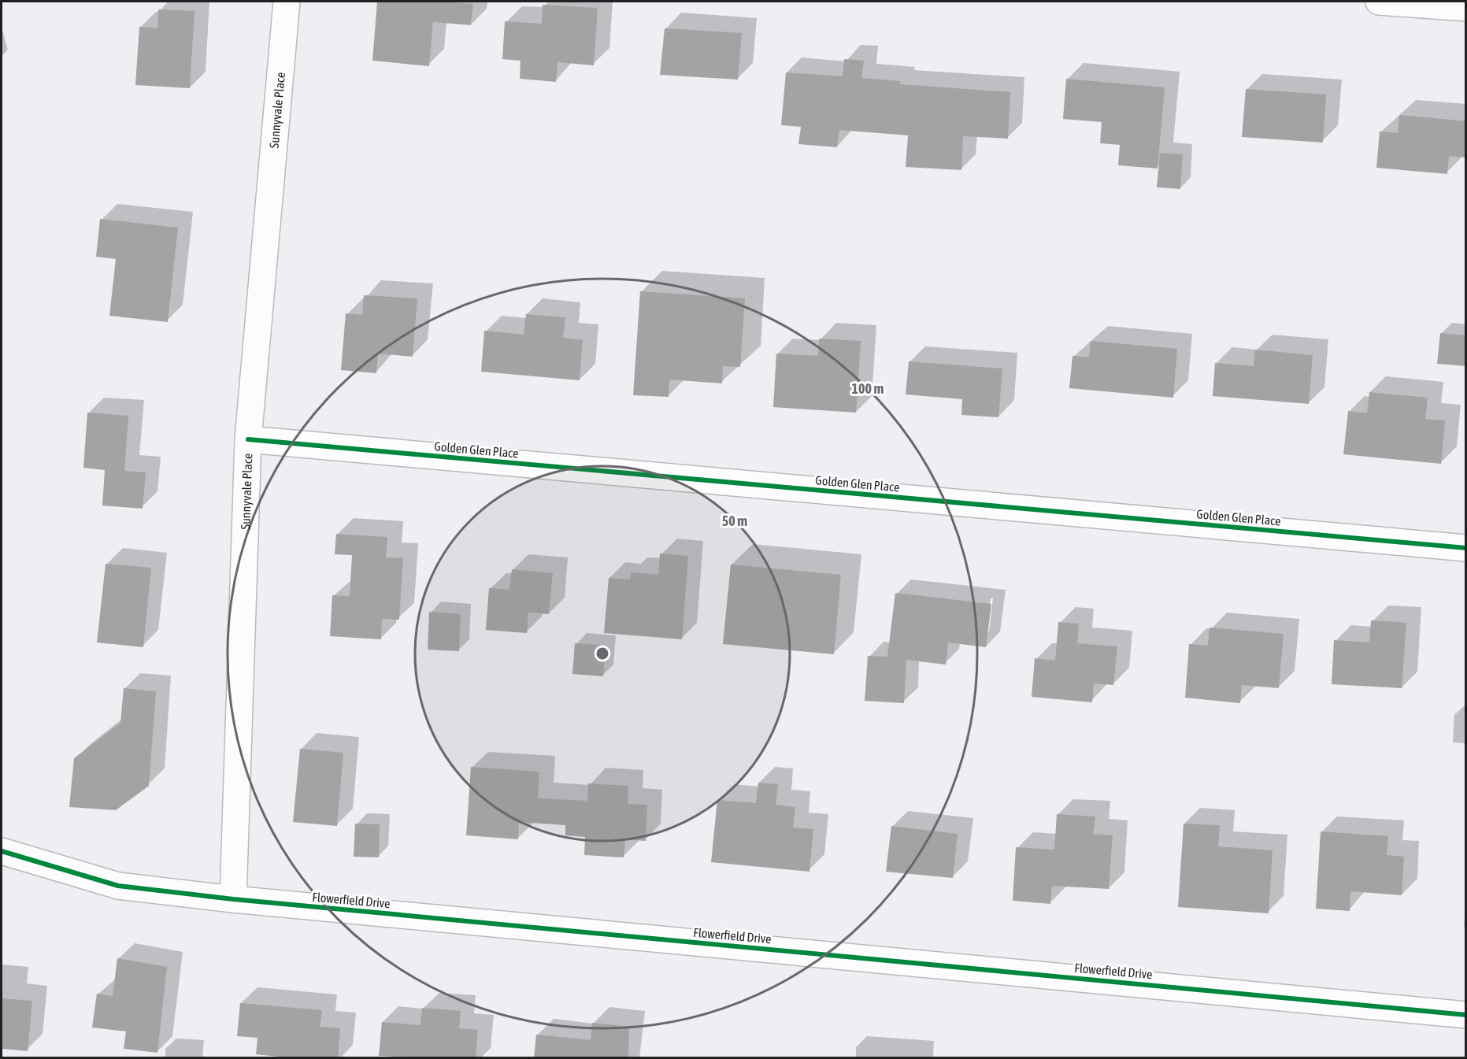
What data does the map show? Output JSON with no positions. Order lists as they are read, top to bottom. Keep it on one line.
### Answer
{"streets":{"street":["Sunnyvale Place","Golden Glen Place","Flowerfield Drive"]},"crossings":[["Sunnyvale Place","Golden Glen Place"],["Sunnyvale Place","Flowerfield Drive"]],"rings":["100 m","50 m"]}
